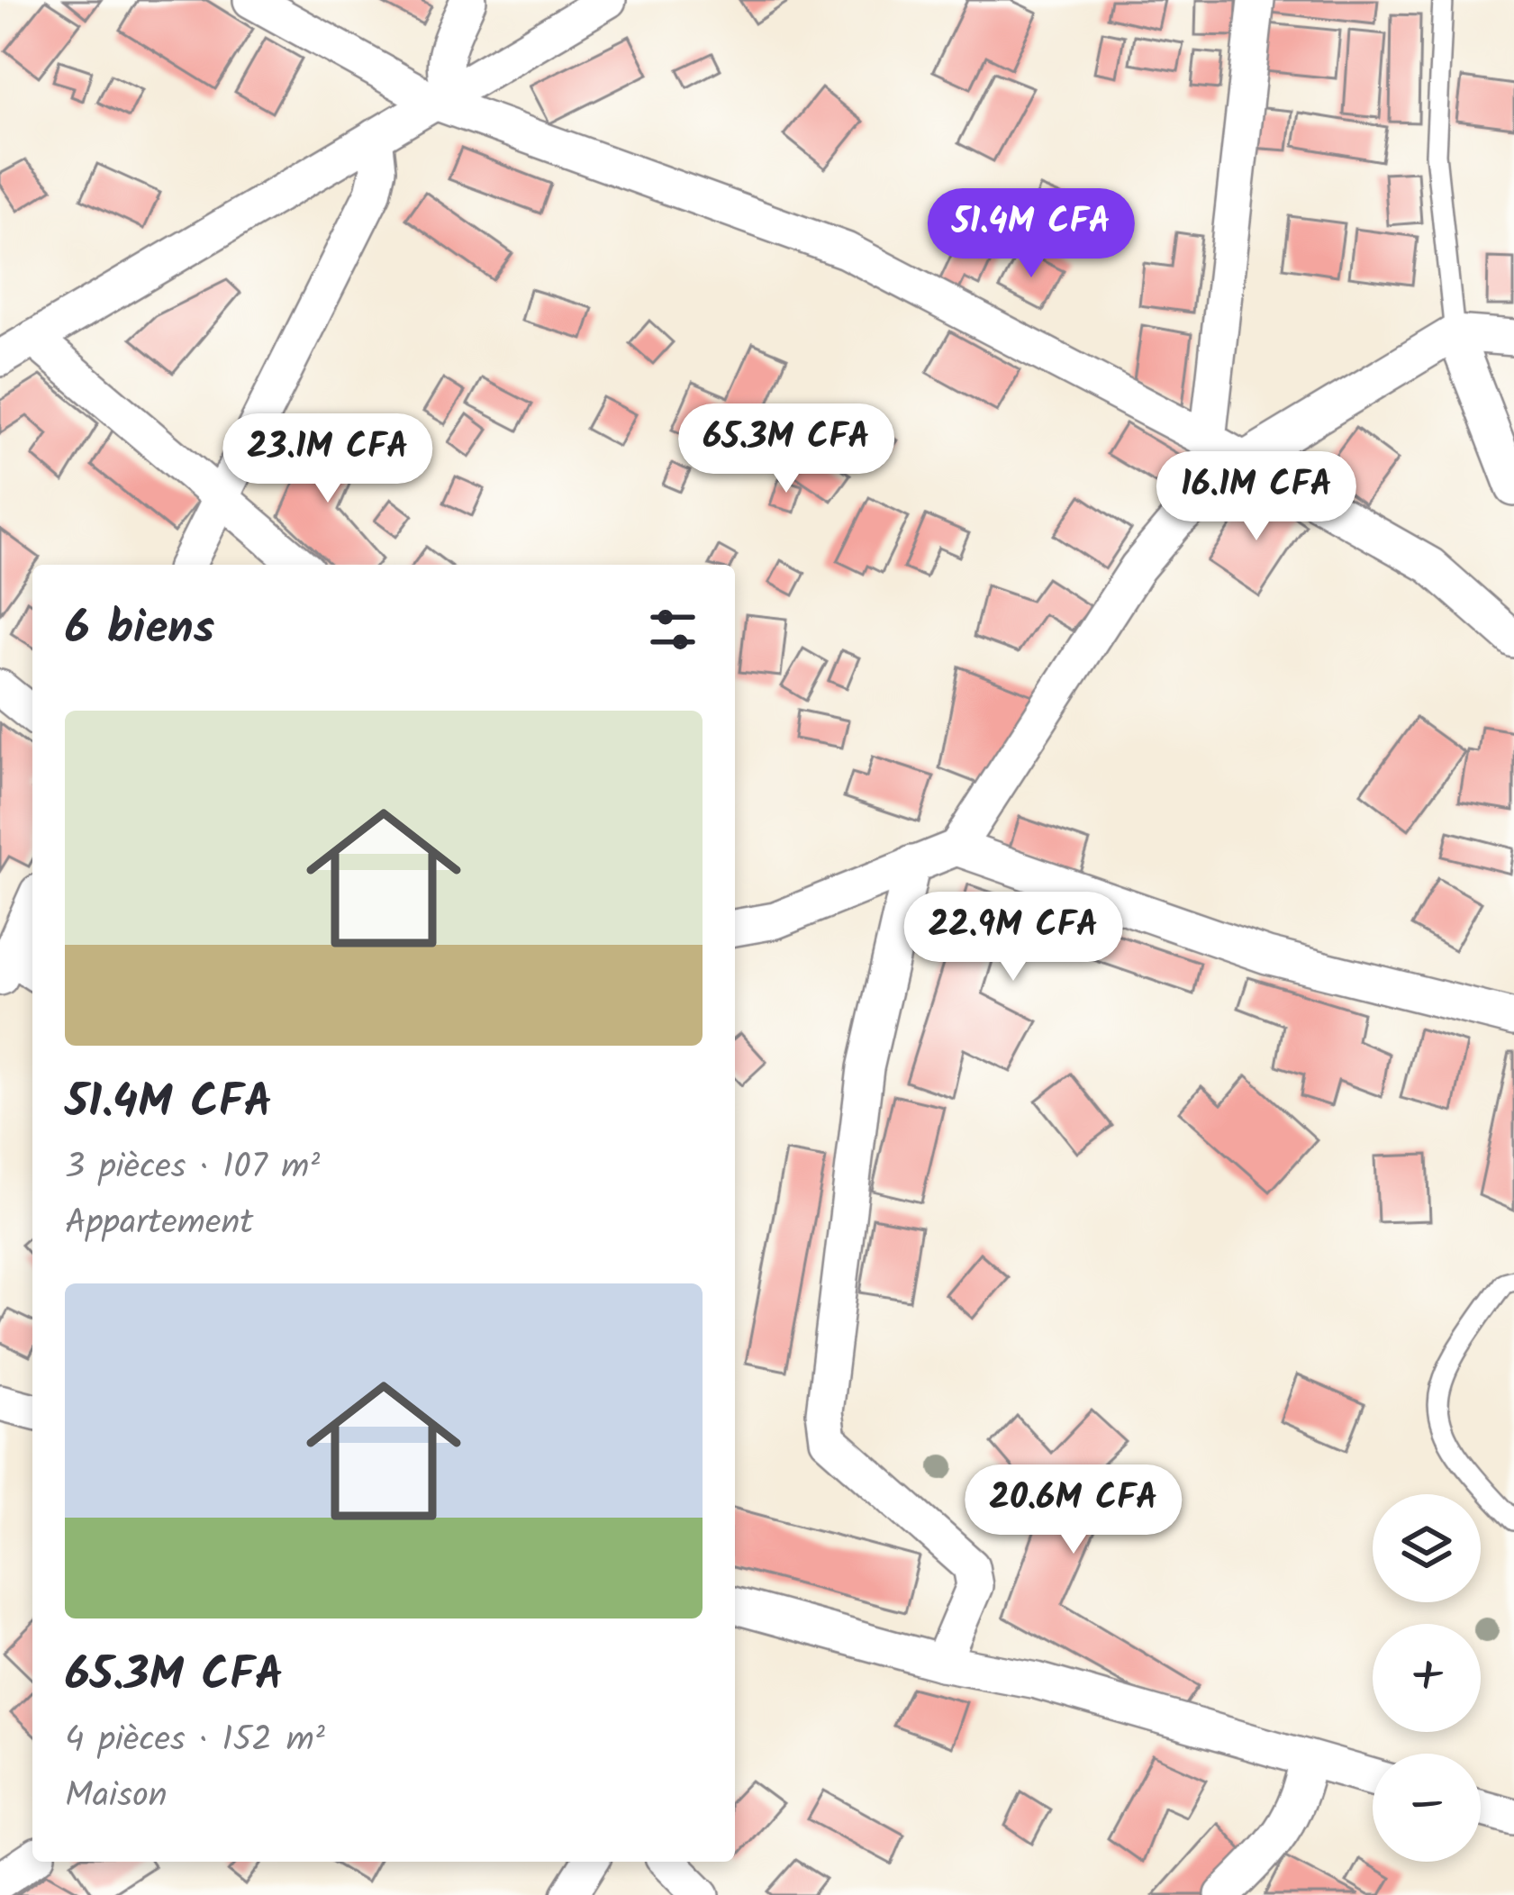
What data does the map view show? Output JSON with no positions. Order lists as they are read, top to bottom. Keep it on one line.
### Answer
{"page":{"price":["51.4M CFA","65.3M CFA","23.1M CFA","16.1M CFA","22.9M CFA","20.6M CFA"],"heading":"6 biens","list":[{"name":"51.4M CFA","note":"3 pièces · 107 m² · Appartement"},{"name":"65.3M CFA","note":"4 pièces · 152 m² · Maison"}],"map_buttons":["+","−"]}}
